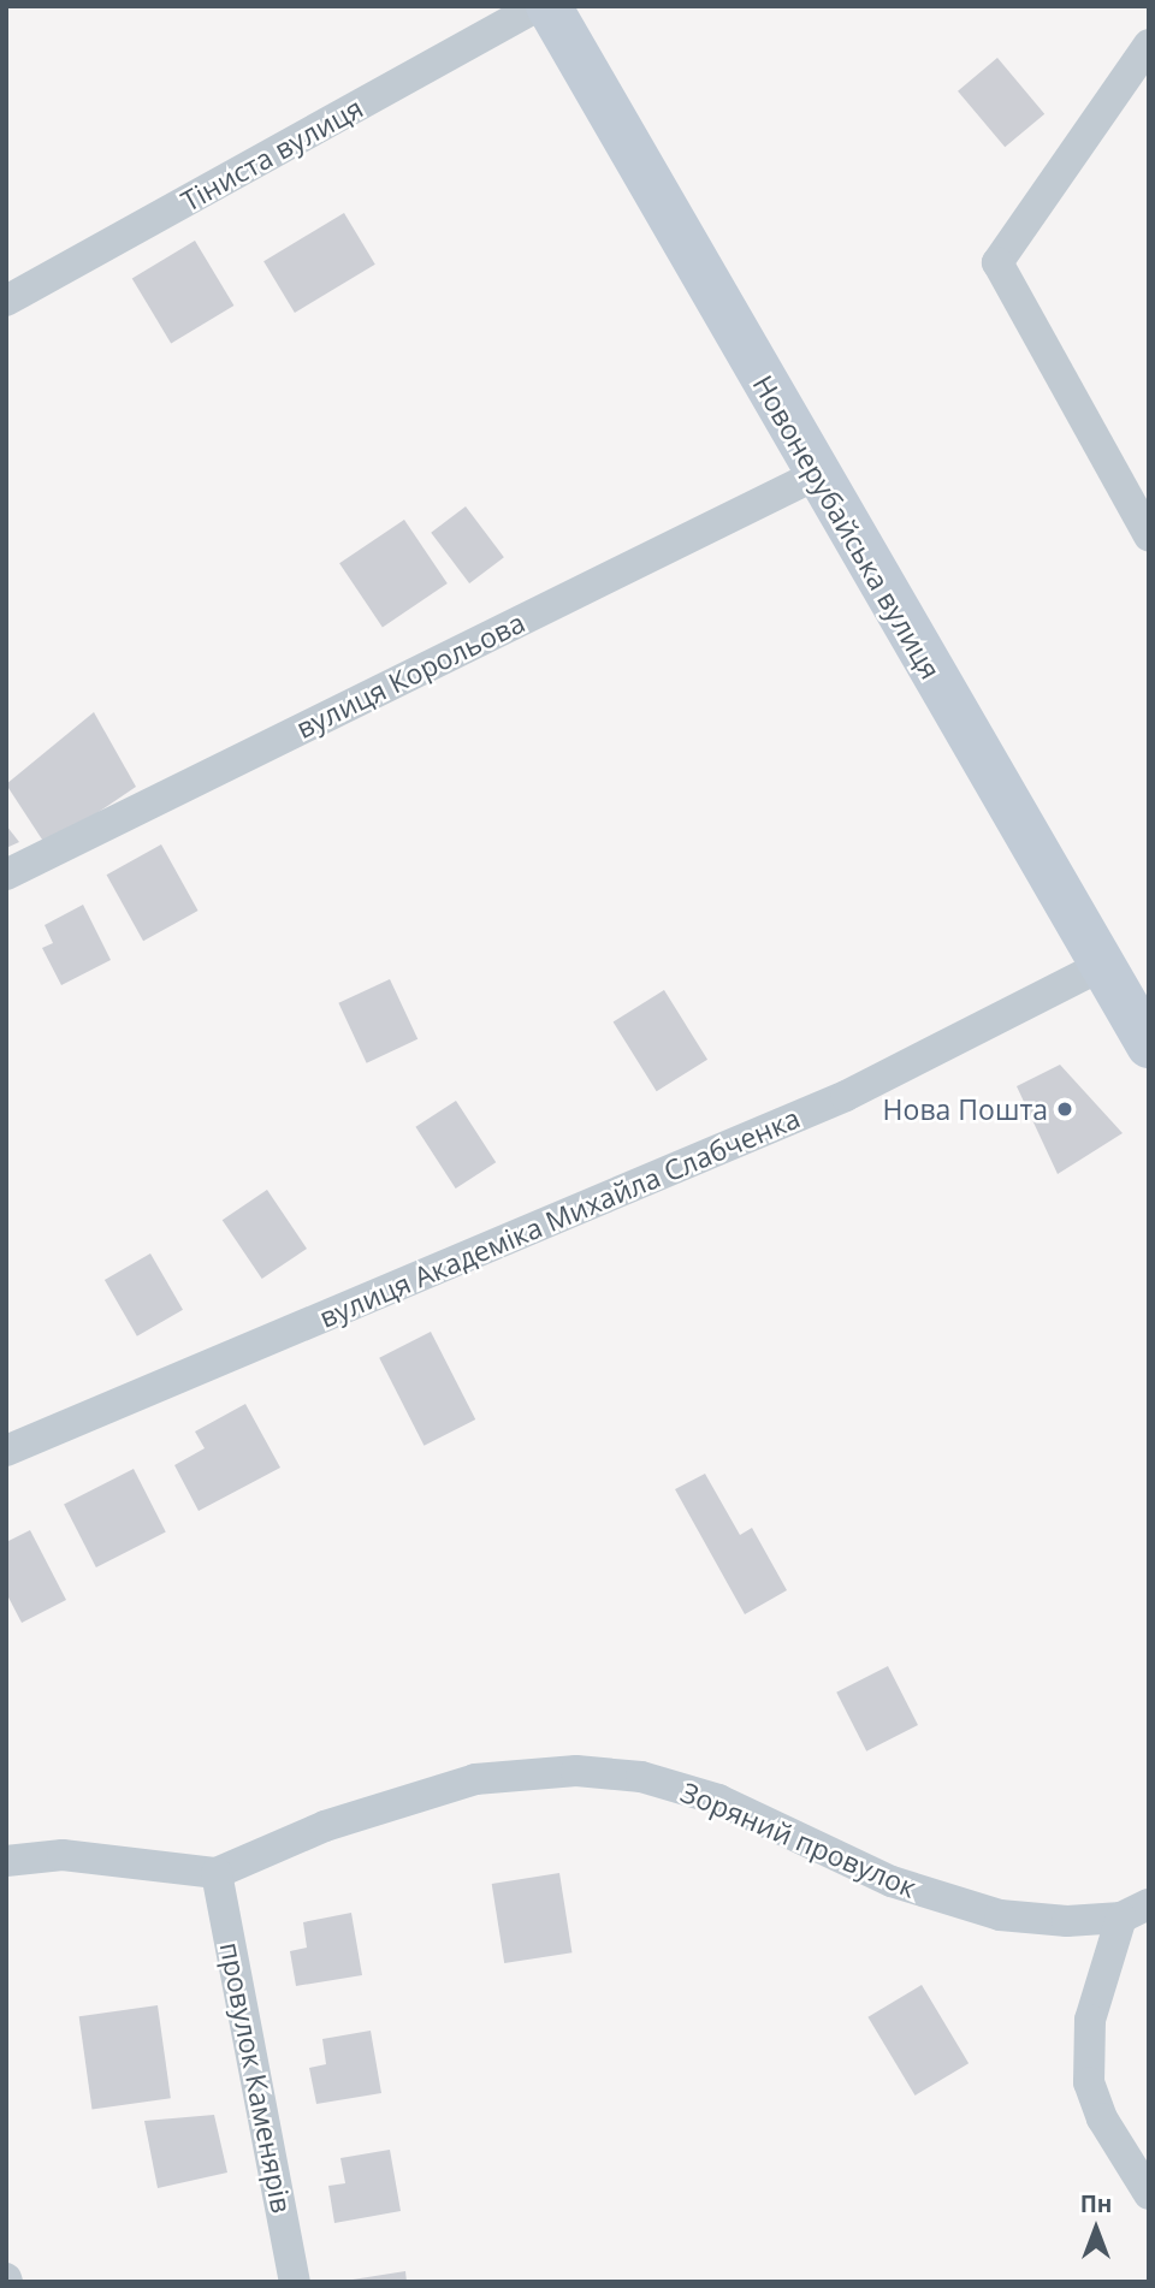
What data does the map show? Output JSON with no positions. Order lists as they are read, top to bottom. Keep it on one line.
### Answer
{"streets":{"street":["Тіниста вулиця","Новонерубайська вулиця","вулиця Корольова","вулиця Академіка Михайла Слабченка","Зоряний провулок","провулок Каменярів"]},"crossings":[["Новонерубайська вулиця","вулиця Корольова"],["Новонерубайська вулиця","вулиця Академіка Михайла Слабченка"],["Зоряний провулок","провулок Каменярів"]],"places":["Нова Пошта"],"north":"top"}
